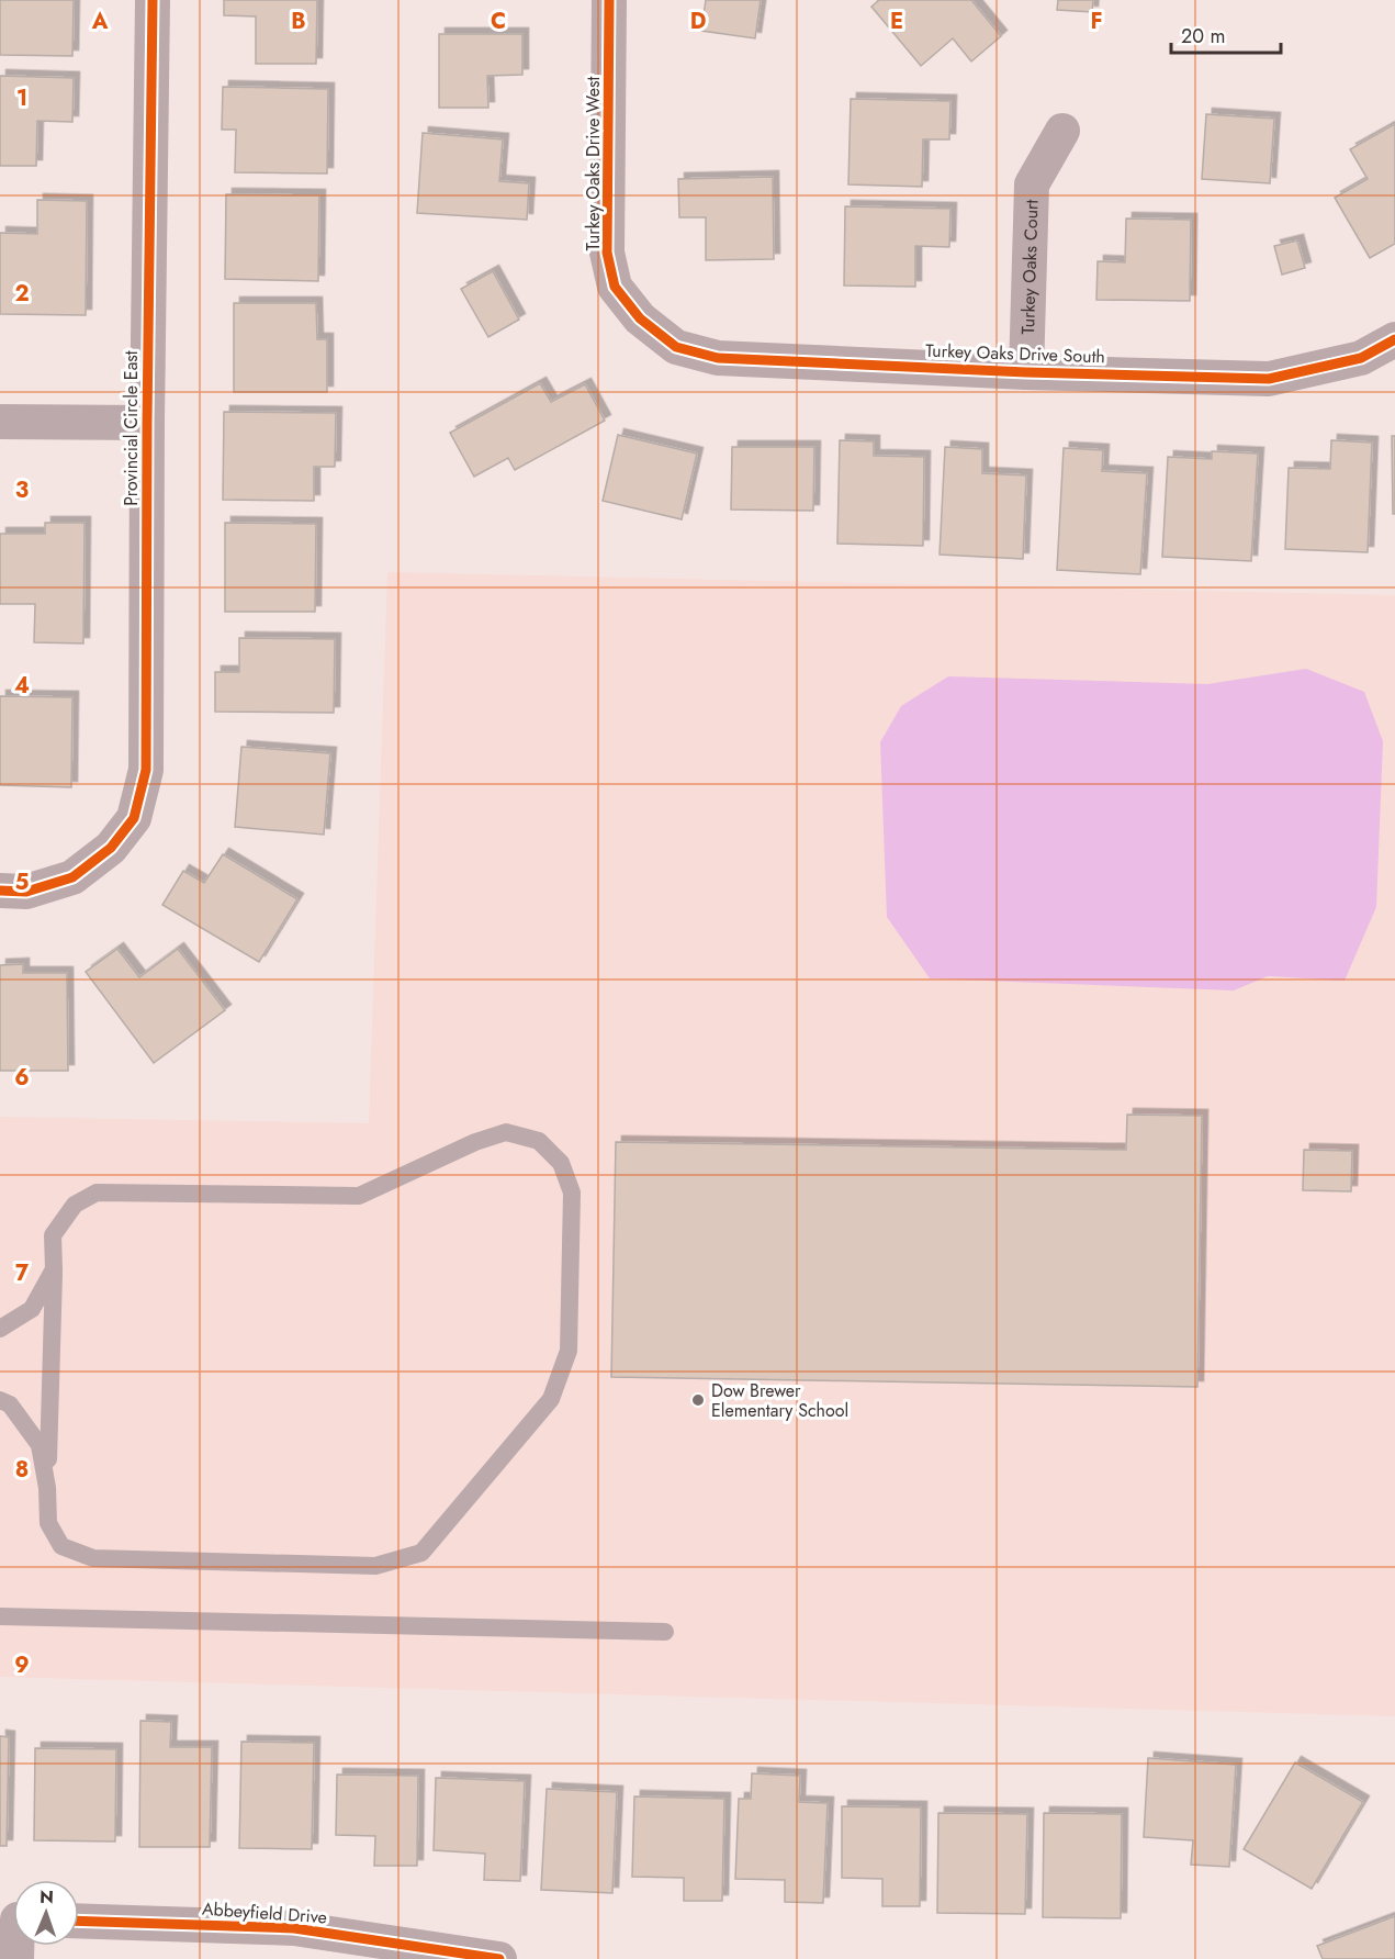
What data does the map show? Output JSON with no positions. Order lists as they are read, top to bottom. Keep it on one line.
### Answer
{"streets":{"street":["Turkey Oaks Drive West","Turkey Oaks Court","Turkey Oaks Drive South","Provincial Circle East","Abbeyfield Drive"]},"crossings":[["Turkey Oaks Drive West","Turkey Oaks Drive South"],["Turkey Oaks Court","Turkey Oaks Drive South"]],"places":["Dow Brewer Elementary School"],"scale_bar":"20 m","north":"top","grid":{"columns":["A","B","C","D","E","F"],"rows":["1","2","3","4","5","6","7","8","9"]}}
